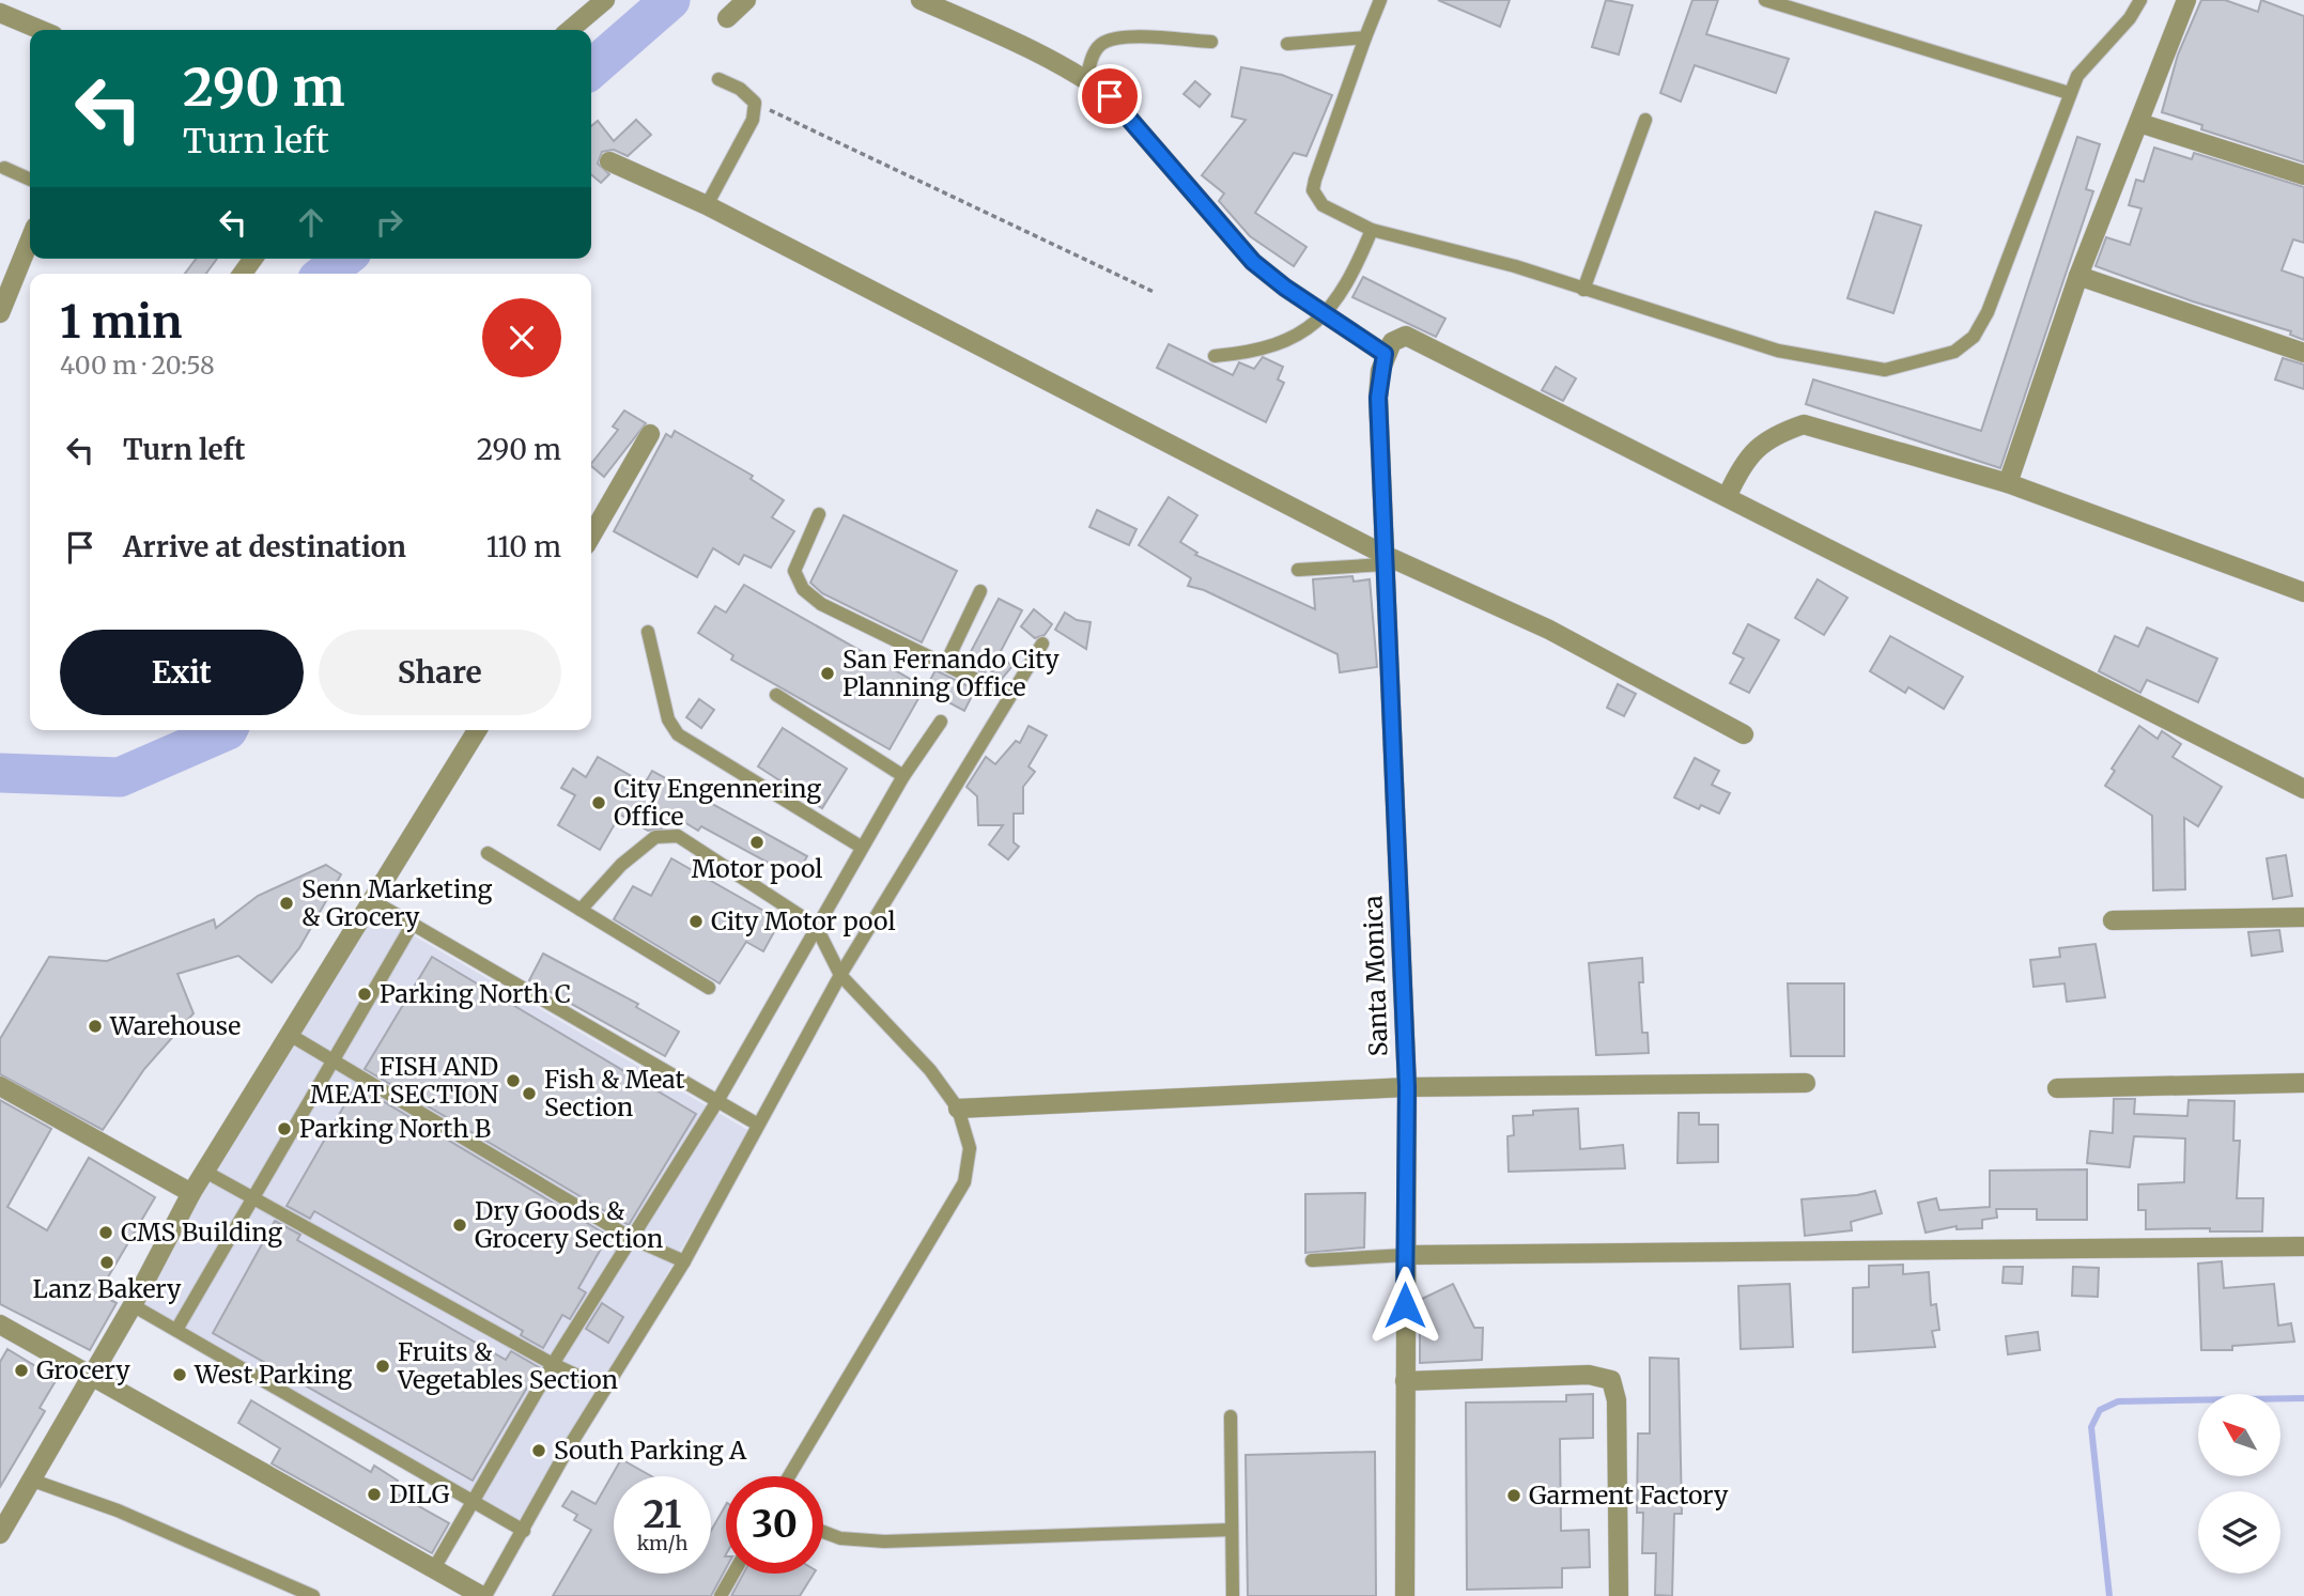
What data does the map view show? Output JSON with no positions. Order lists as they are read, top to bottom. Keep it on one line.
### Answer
{"streets":{"street":["Santa Monica"]},"places":["San Fernando City Planning Office","City Engennering Office","Motor pool","Senn Marketing & Grocery","City Motor pool","Parking North C","Warehouse","FISH AND MEAT SECTION","Fish & Meat Section","Parking North B","Dry Goods & Grocery Section","CMS Building","Lanz Bakery","Fruits & Vegetables Section","Grocery","West Parking","South Parking A","DILG","Garment Factory"],"north":"top left","page":{"turn":["290 m","Turn left"],"heading":["1 min","400 m · 20:58"],"list":[{"name":"Turn left","value":"290 m"},{"name":"Arrive at destination","value":"110 m"}],"buttons":["Exit","Share"],"speed":"21 km/h","limit":"30"}}
